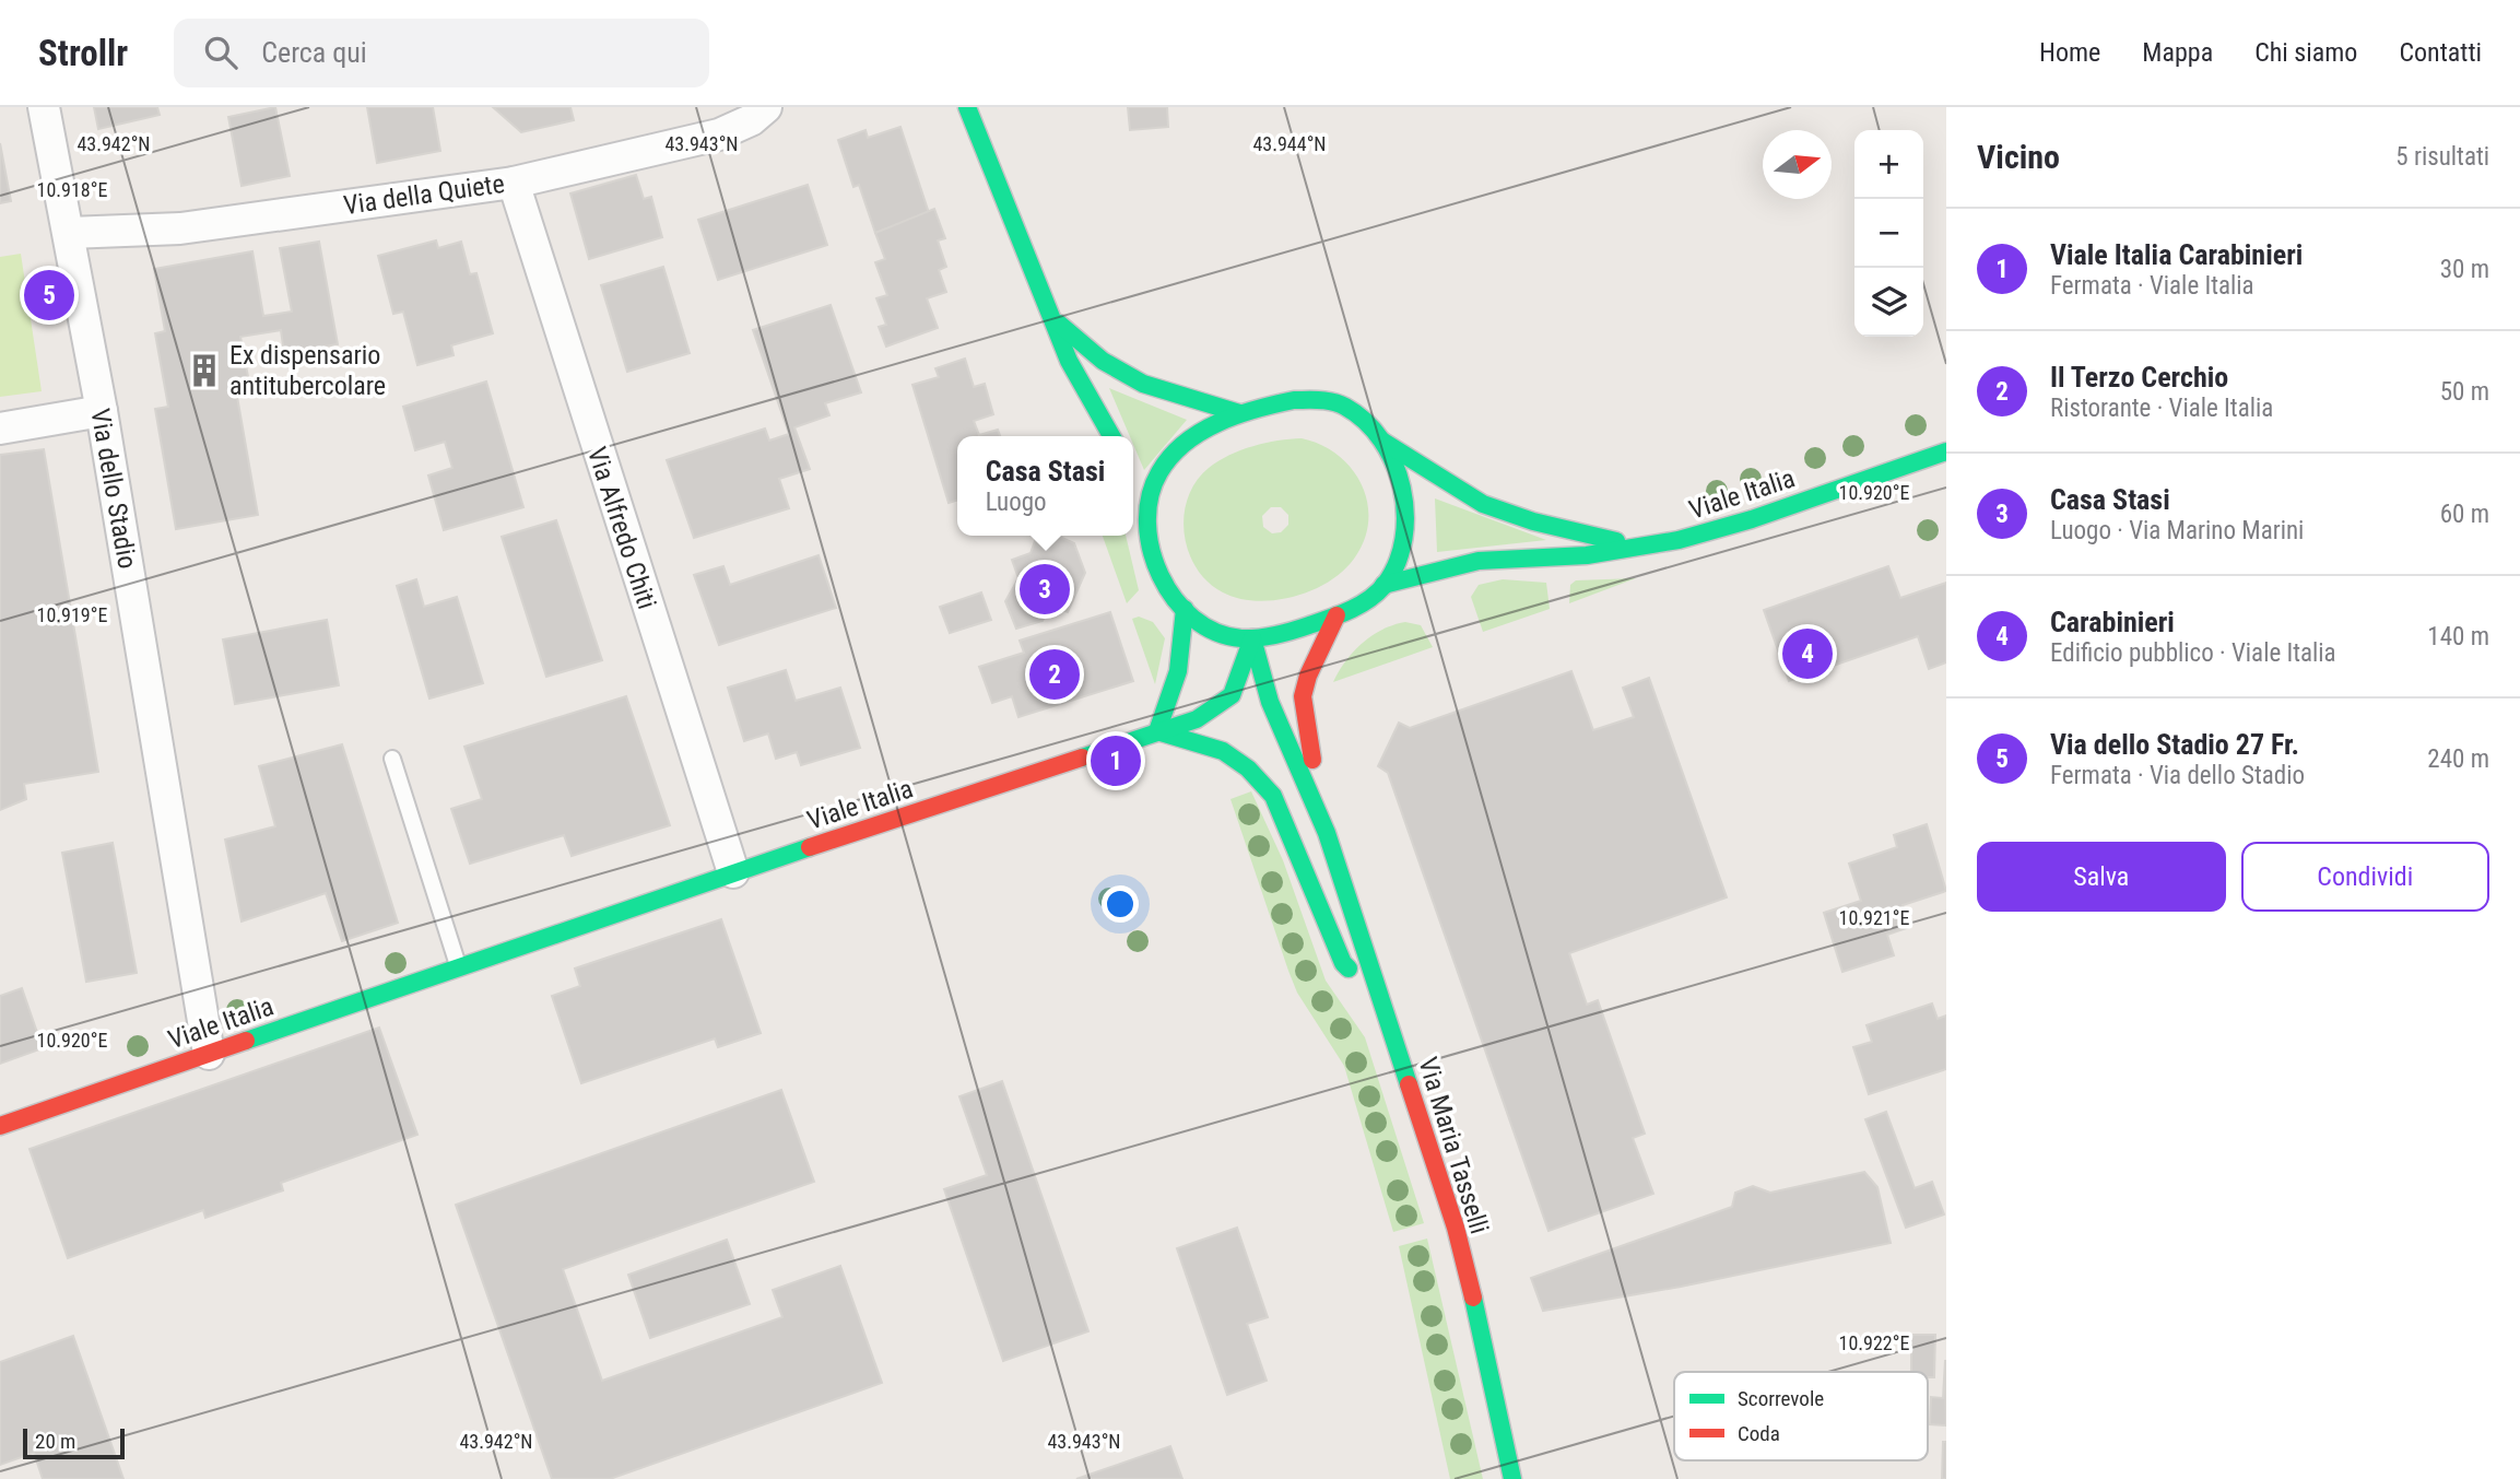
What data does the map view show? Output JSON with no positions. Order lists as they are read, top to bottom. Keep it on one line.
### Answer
{"streets":{"street":["Via della Quiete","Via dello Stadio","Viale Italia","Via Alfredo Chiti","Via Maria Tasselli"]},"crossings":[["Via della Quiete","Via dello Stadio"],["Via della Quiete","Via Alfredo Chiti"],["Via dello Stadio","Viale Italia"],["Viale Italia","Via Alfredo Chiti"],["Viale Italia","Via Maria Tasselli"]],"places":{"building":["Ex dispensario antitubercolare"]},"legend":["Scorrevole","Coda"],"scale_bar":"20 m","north":"right","page":{"header":"Strollr","search":"Cerca qui","nav":["Home","Mappa","Chi siamo","Contatti"],"heading":["Vicino","5 risultati"],"map_buttons":["+","−"],"list":[{"mark":"1","name":"Viale Italia Carabinieri","note":"Fermata · Viale Italia","value":"30 m"},{"mark":"2","name":"Il Terzo Cerchio","note":"Ristorante · Viale Italia","value":"50 m"},{"mark":"3","name":"Casa Stasi","note":"Luogo · Via Marino Marini","value":"60 m"},{"mark":"4","name":"Carabinieri","note":"Edificio pubblico · Viale Italia","value":"140 m"},{"mark":"5","name":"Via dello Stadio 27 Fr.","note":"Fermata · Via dello Stadio","value":"240 m"}],"pins":["5","3","4","2","1"],"popup":["Casa Stasi","Luogo"],"buttons":["Salva","Condividi"],"scale":"20 m"},"coordinates":["43.942°N","43.943°N","43.944°N","10.918°E","10.920°E","10.919°E","10.921°E","10.922°E"]}
